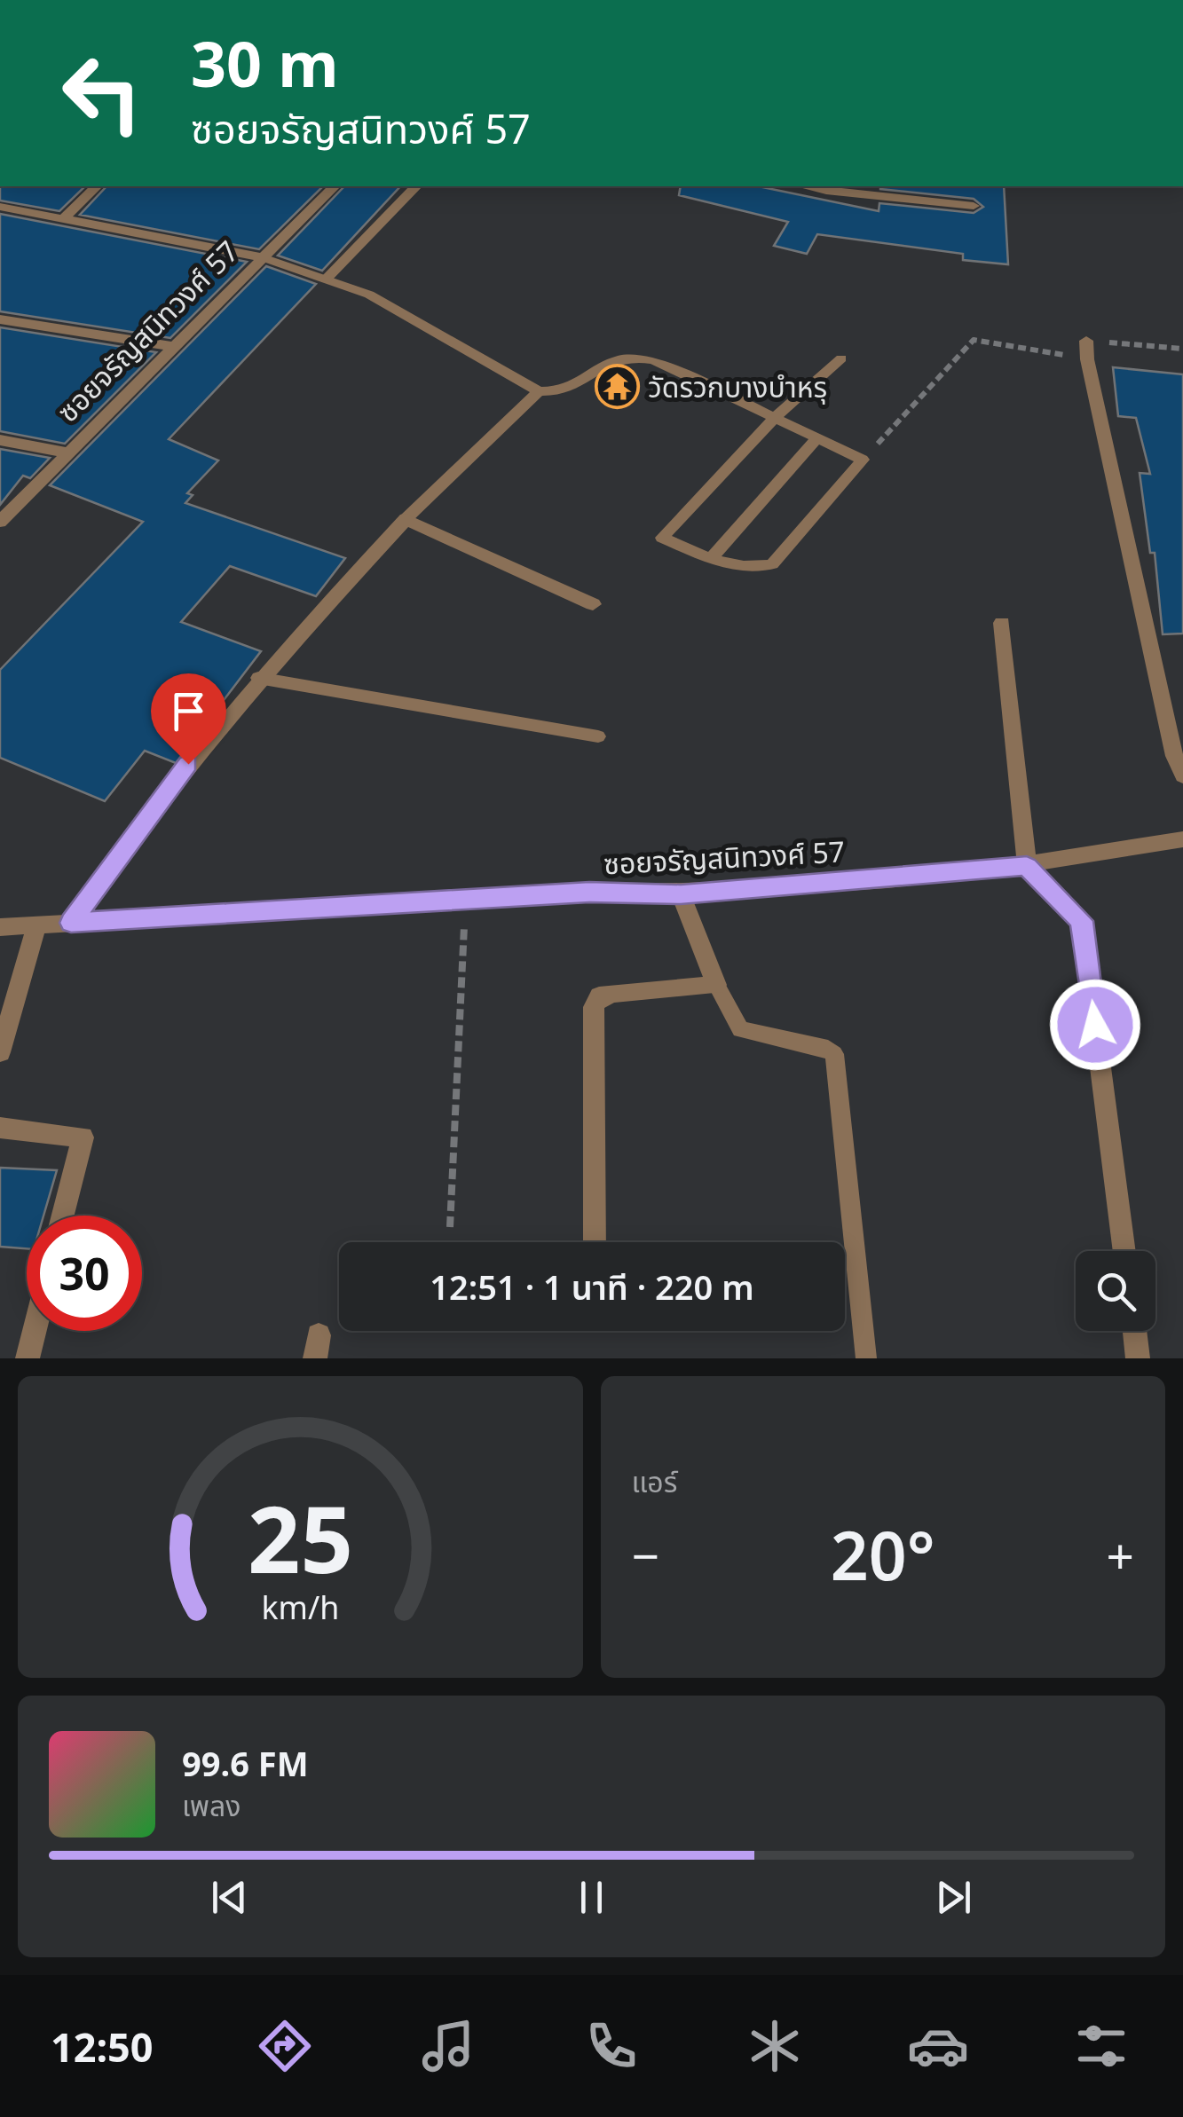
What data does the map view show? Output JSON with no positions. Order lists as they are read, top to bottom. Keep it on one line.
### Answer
{"streets":{"street":["ซอยจรัญสนิทวงศ์ 57"]},"places":{"temple":["วัดรวกบางบำหรุ"]},"page":{"turn":["30 m","ซอยจรัญสนิทวงศ์ 57"],"limit":"30","trip":"12:51 · 1 นาที · 220 m","tile":"แอร์","heat":["−","20°","+"],"song":["99.6 FM","เพลง"],"tabs":"12:50","gauge":["25","km/h"]}}
